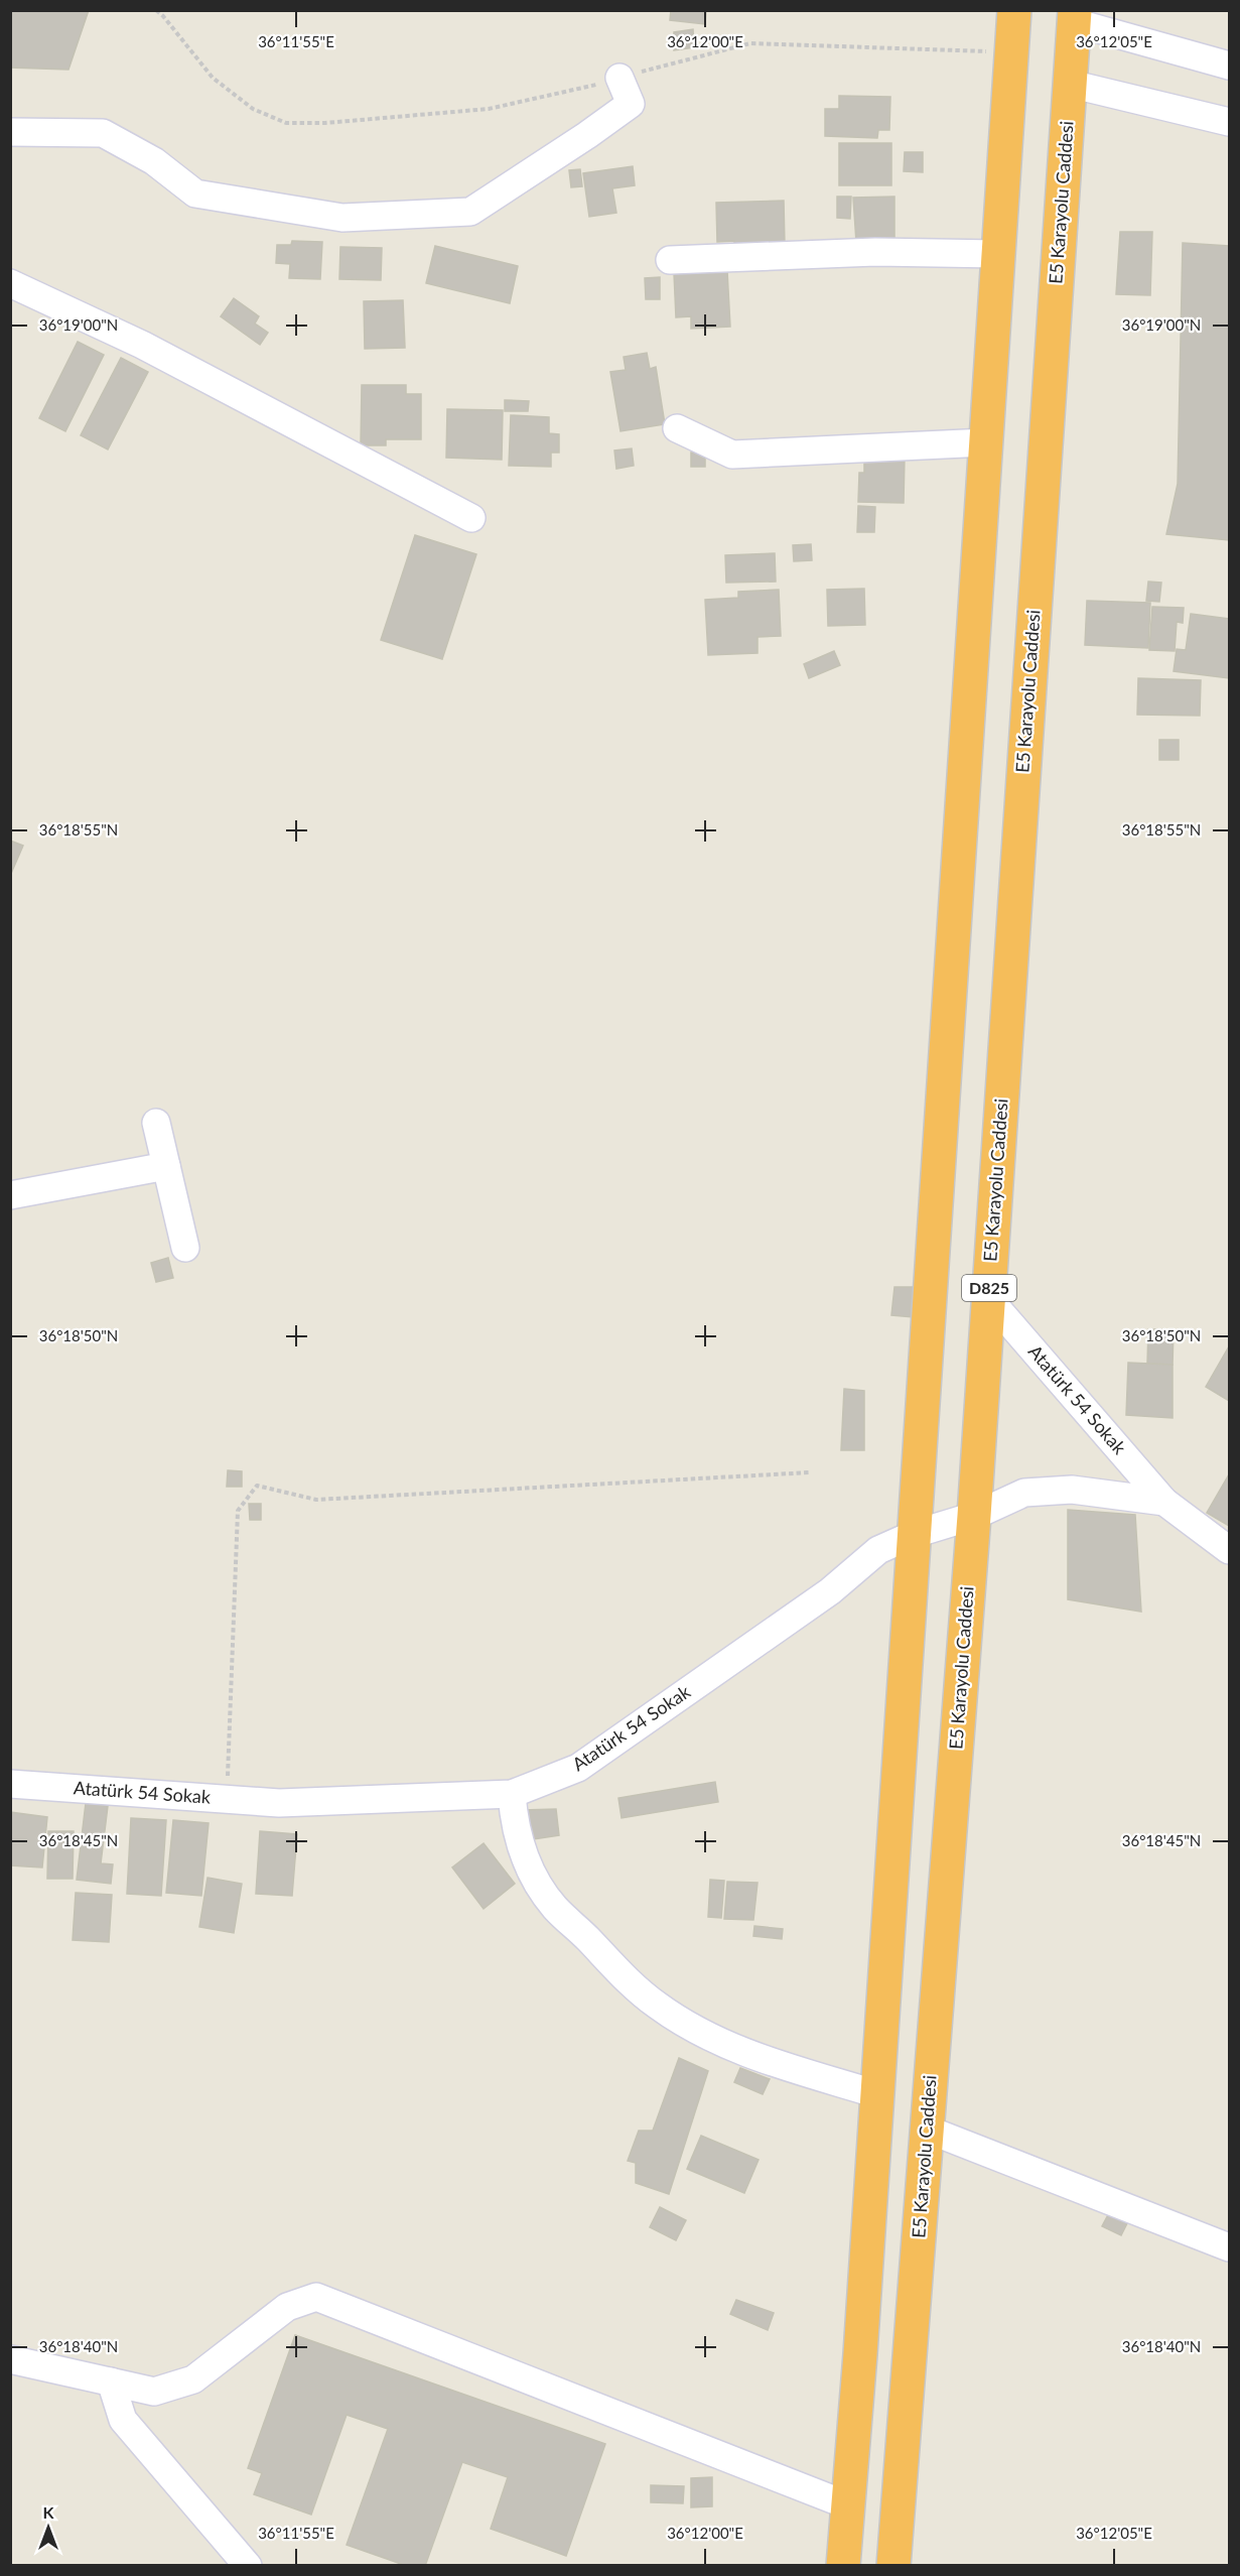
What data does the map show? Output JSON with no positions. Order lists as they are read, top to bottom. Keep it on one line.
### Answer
{"streets":{"highway":["E5 Karayolu Caddesi","D825"],"street":["Atatürk 54 Sokak"]},"crossings":[["E5 Karayolu Caddesi","Atatürk 54 Sokak"]],"north":"top","coordinates":["36°11'55\"E","36°12'00\"E","36°12'05\"E","36°19'00\"N","36°18'55\"N","36°18'50\"N","36°18'45\"N","36°18'40\"N"]}
